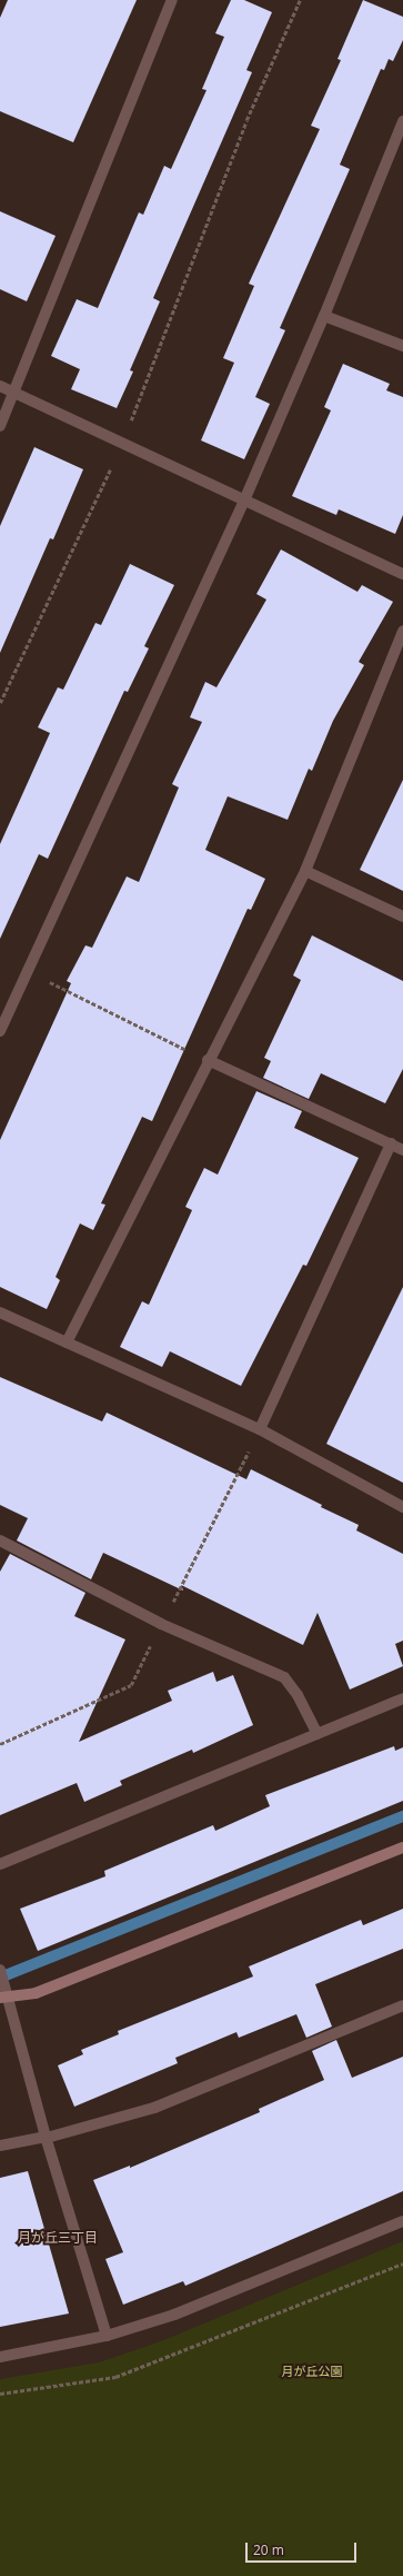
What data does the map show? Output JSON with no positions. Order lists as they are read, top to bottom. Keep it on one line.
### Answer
{"districts":["月が丘三丁目"],"parks":["月が丘公園"],"scale_bar":"20 m"}
